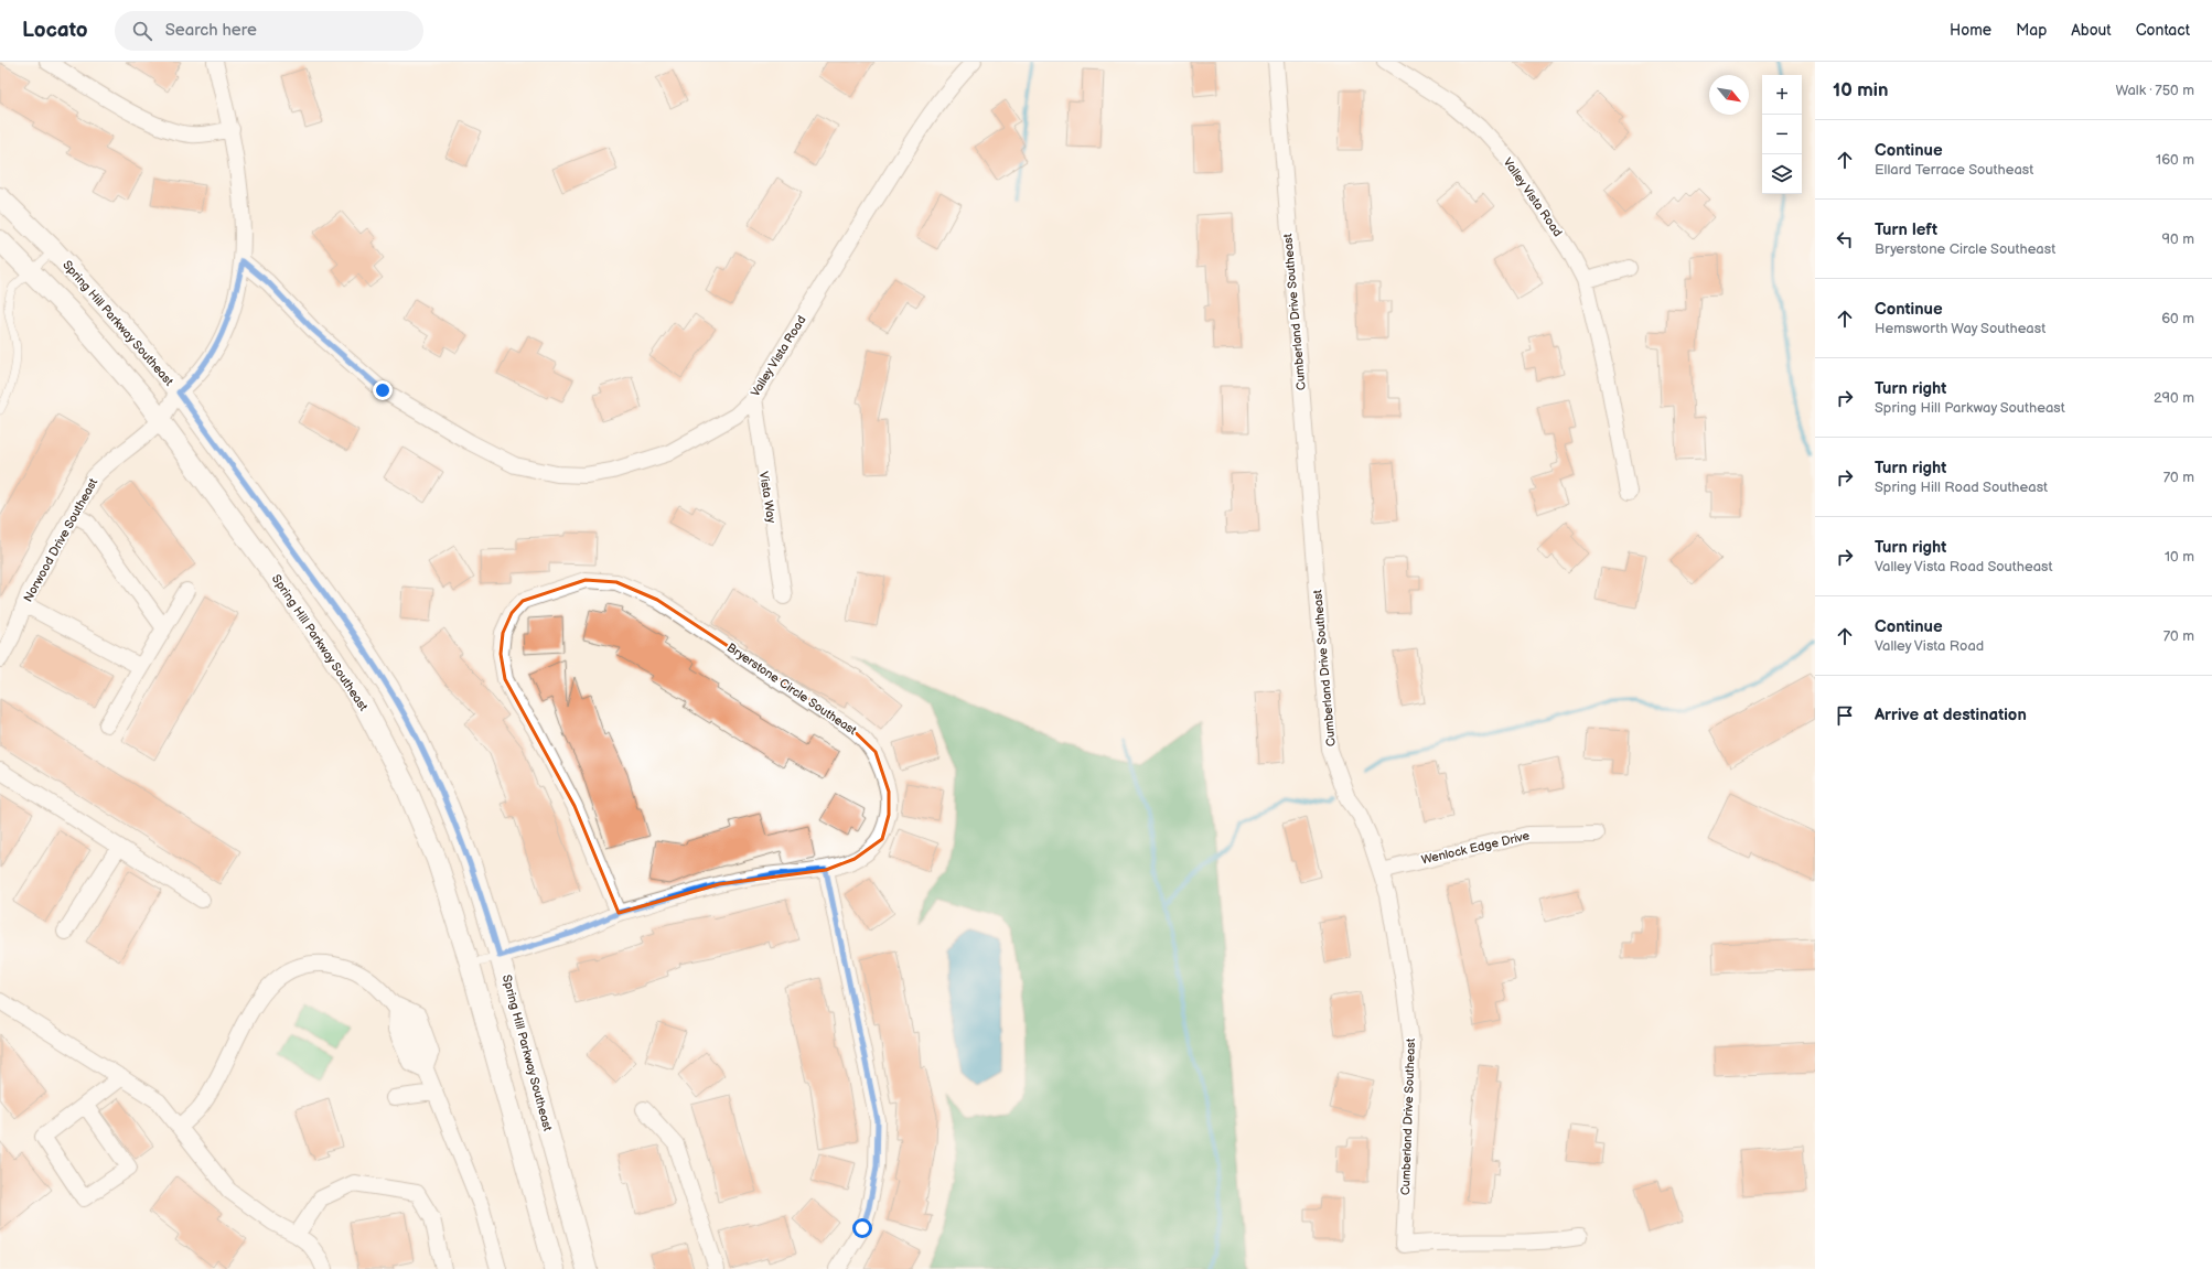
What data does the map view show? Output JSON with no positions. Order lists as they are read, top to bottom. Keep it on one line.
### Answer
{"streets":{"street":["Valley Vista Road","Cumberland Drive Southeast","Spring Hill Parkway Southeast","Vista Way","Norwood Drive Southeast","Bryerstone Circle Southeast","Wenlock Edge Drive"]},"crossings":[["Valley Vista Road","Vista Way"],["Valley Vista Road","Norwood Drive Southeast"],["Cumberland Drive Southeast","Wenlock Edge Drive"],["Spring Hill Parkway Southeast","Norwood Drive Southeast"]],"north":"bottom right","page":{"header":"Locato","search":"Search here","nav":["Home","Map","About","Contact"],"heading":["10 min","Walk · 750 m"],"map_buttons":["+","−"],"list":[["Continue","Ellard Terrace Southeast","160 m"],["Turn left","Bryerstone Circle Southeast","90 m"],["Continue","Hemsworth Way Southeast","60 m"],["Turn right","Spring Hill Parkway Southeast","290 m"],["Turn right","Spring Hill Road Southeast","70 m"],["Turn right","Valley Vista Road Southeast","10 m"],["Continue","Valley Vista Road","70 m"],"Arrive at destination"]}}
